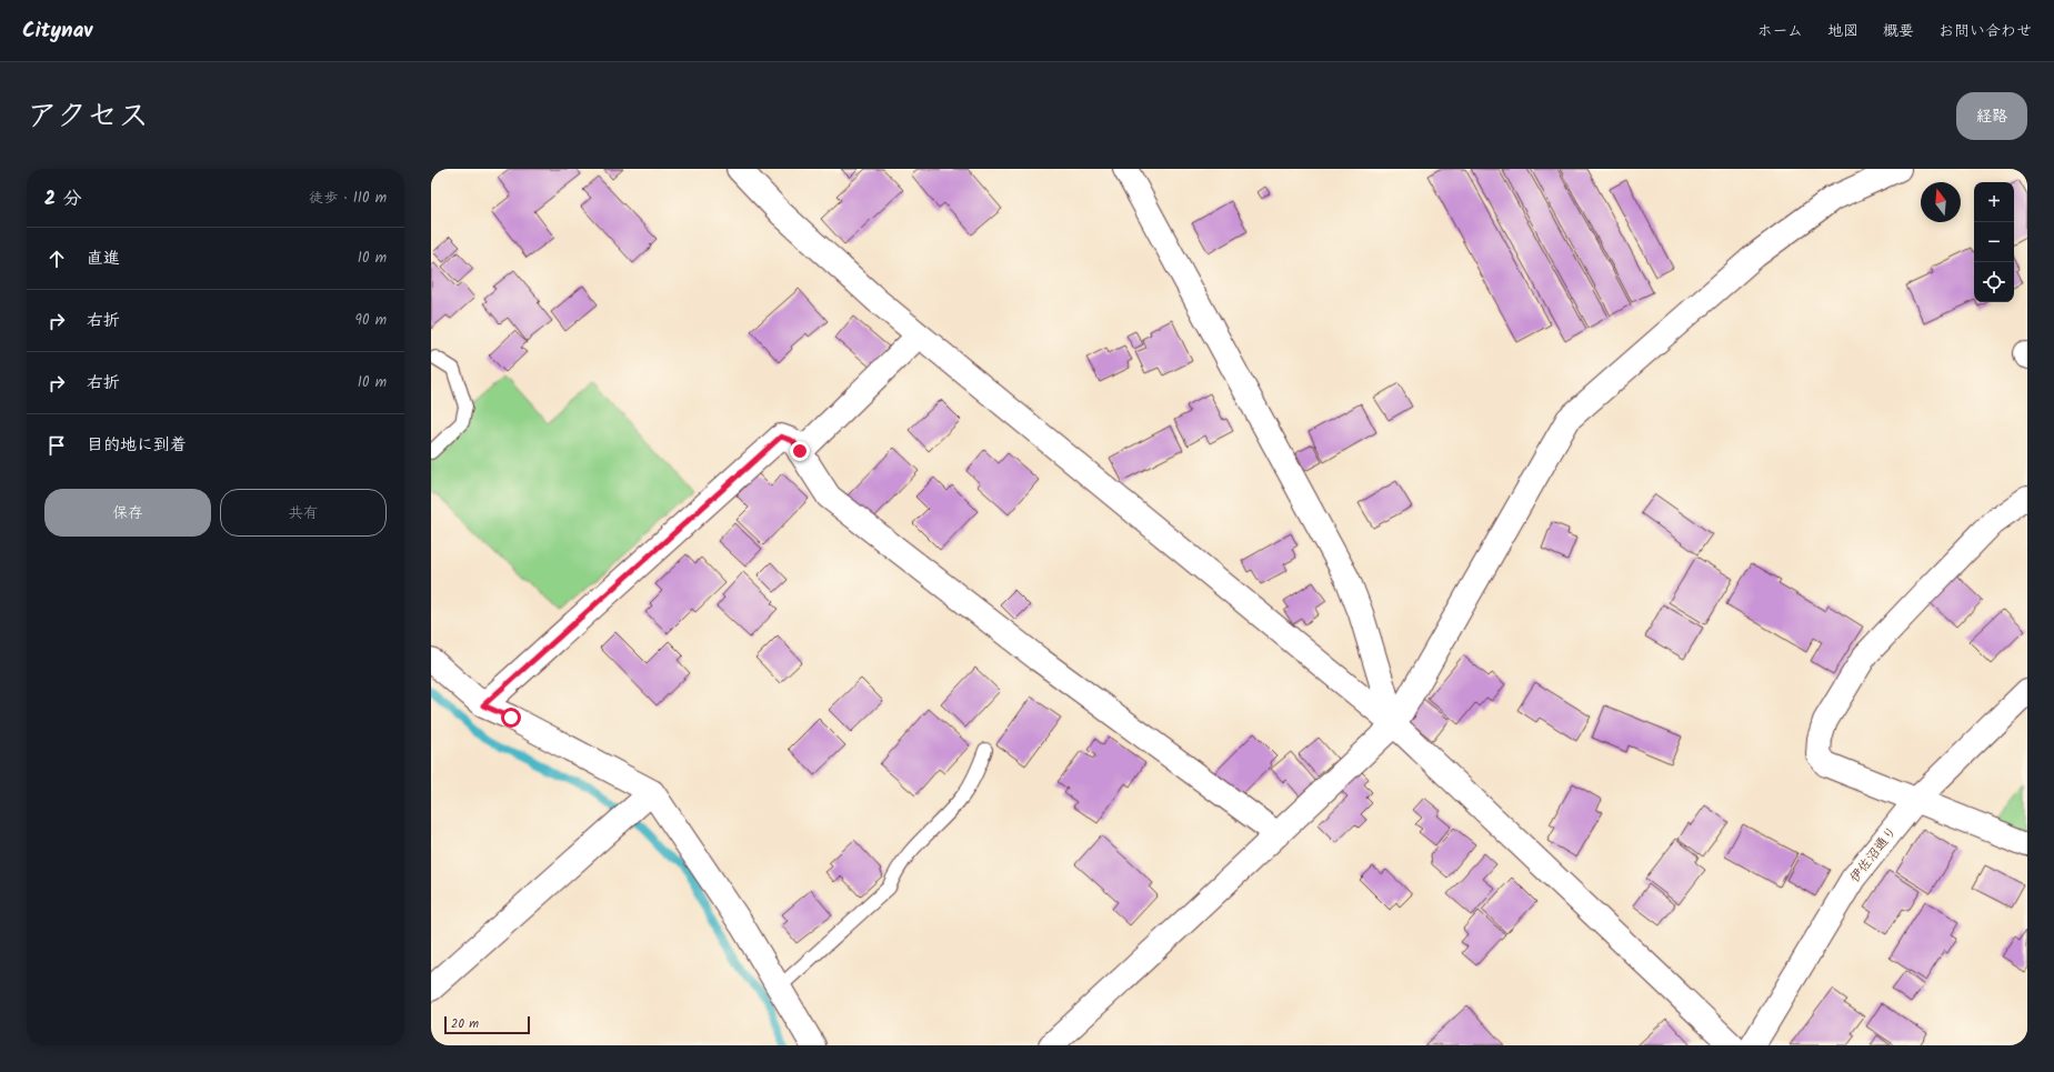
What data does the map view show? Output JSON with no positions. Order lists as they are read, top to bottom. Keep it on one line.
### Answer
{"streets":{"street":["伊佐沼通り"]},"scale_bar":"20 m","north":"top","page":{"header":"Citynav","nav":["ホーム","地図","概要","お問い合わせ"],"title":"アクセス","buttons":["経路",["保存","共有"]],"heading":["2 分","徒歩 · 110 m"],"map_buttons":["+","−"],"list":[["直進","10 m"],["右折","90 m"],["右折","10 m"],"目的地に到着"],"scale":"20 m"}}
